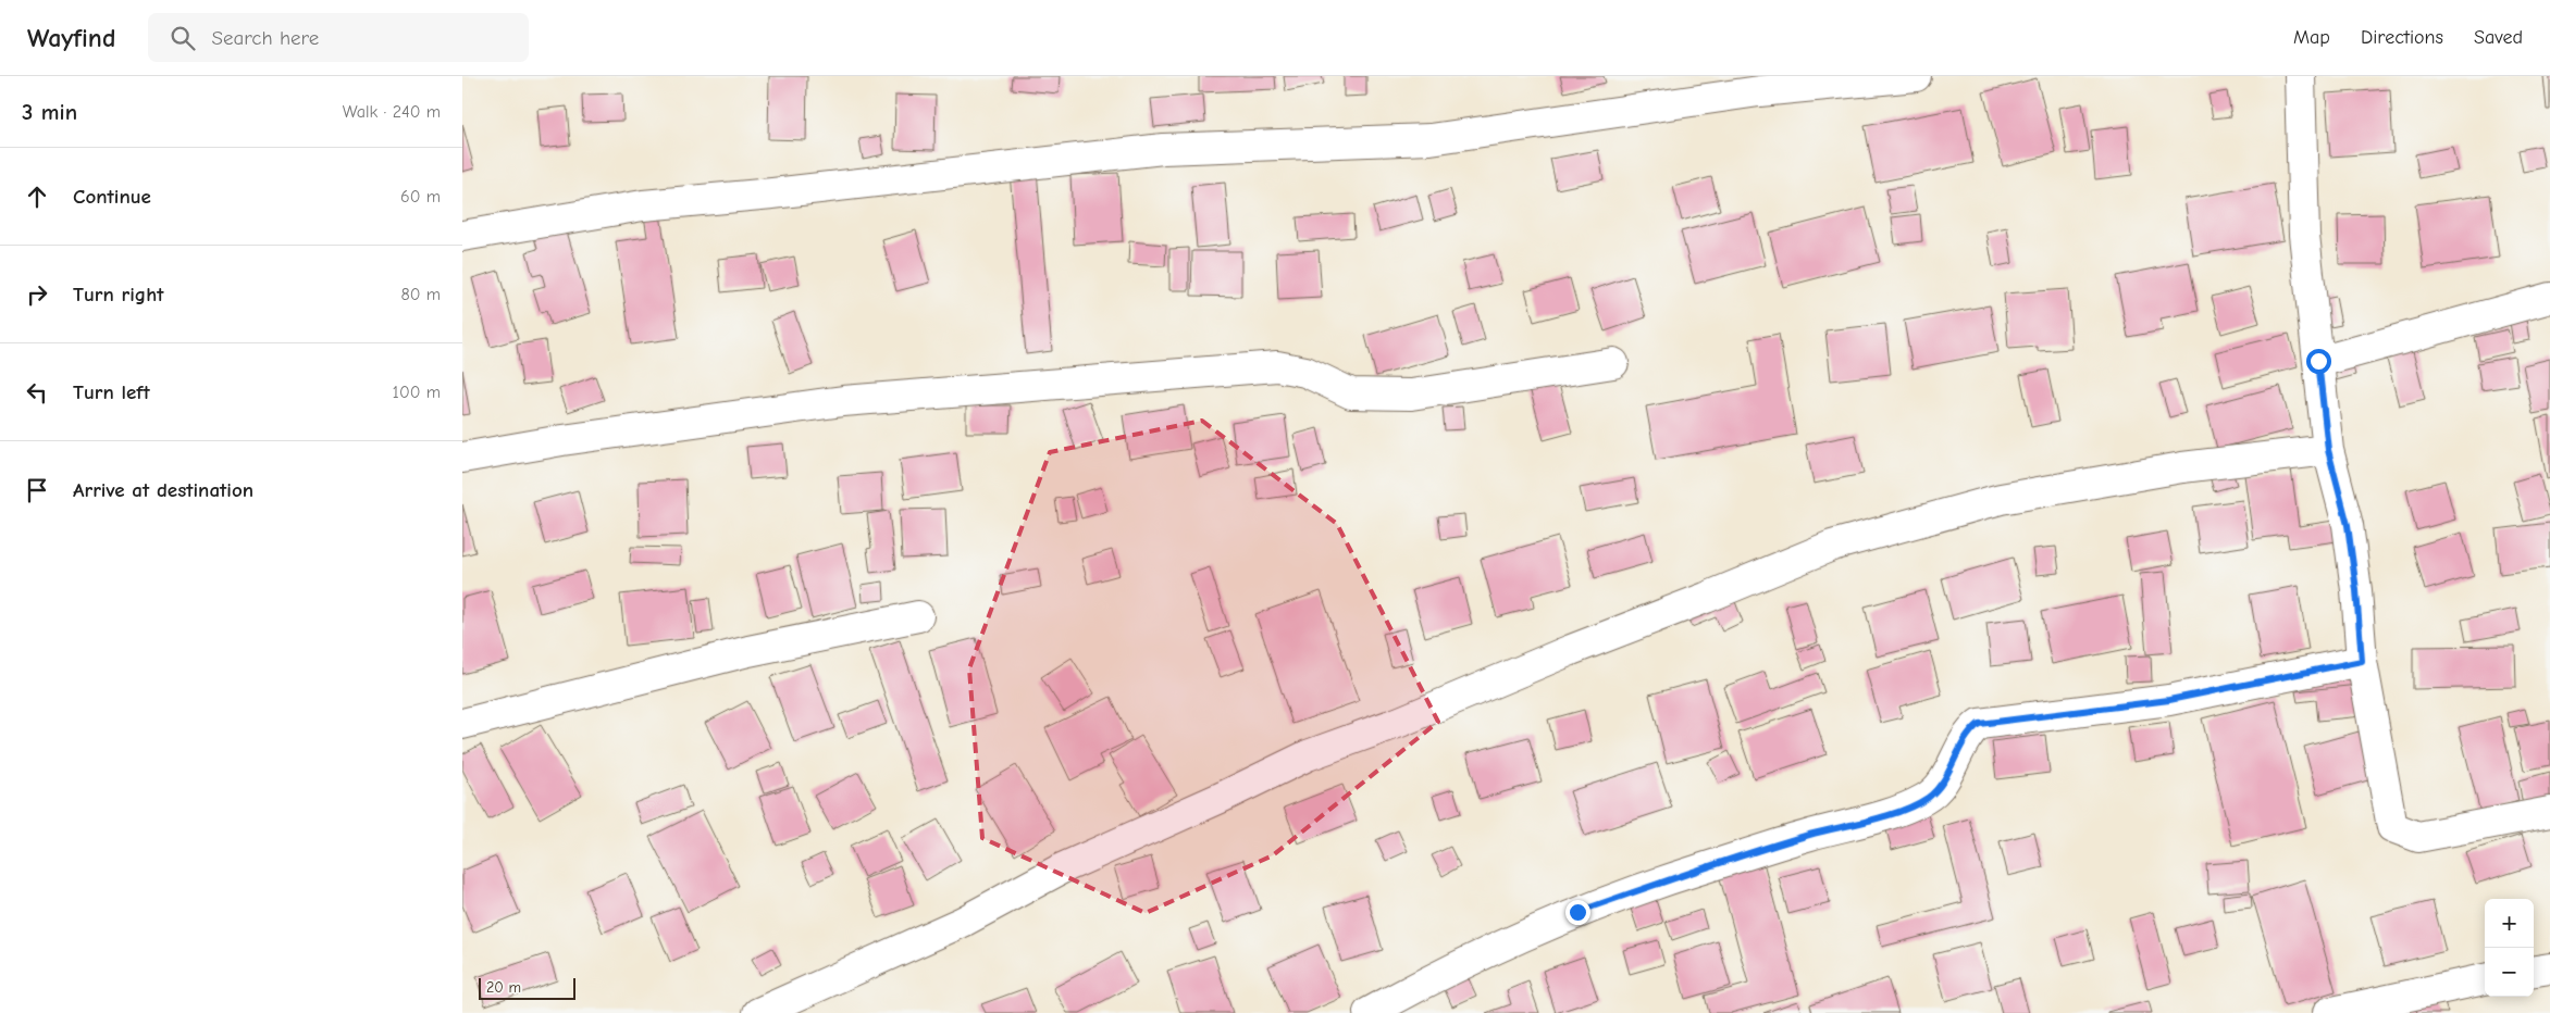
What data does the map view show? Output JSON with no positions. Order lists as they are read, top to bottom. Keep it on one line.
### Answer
{"scale_bar":"20 m","page":{"header":"Wayfind","search":"Search here","nav":["Map","Directions","Saved"],"heading":["3 min","Walk · 240 m"],"list":[["Continue","60 m"],["Turn right","80 m"],["Turn left","100 m"],"Arrive at destination"],"map_buttons":["+","−"],"scale":"20 m"}}
